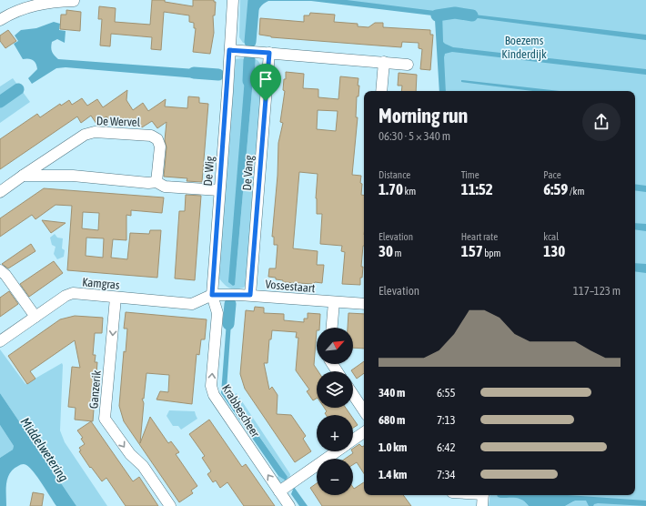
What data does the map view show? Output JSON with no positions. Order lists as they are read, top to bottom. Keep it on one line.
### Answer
{"streets":{"street":["De Wervel","De Wig","De Vang","Kamgras","Vossestaart","Ganzerik","Krabbescheer"]},"crossings":[["De Wig","Kamgras"],["De Wig","Vossestaart"],["De Wig","Krabbescheer"],["De Vang","Vossestaart"],["Kamgras","Vossestaart"],["Kamgras","Ganzerik"],["Kamgras","Krabbescheer"],["Vossestaart","Krabbescheer"]],"one_way":["Ganzerik","Krabbescheer"],"water":["Middelwetering"],"parks":["Boezems Kinderdijk"],"north":"top right","page":{"heading":["Morning run","06:30 · 5 × 340 m"],"stats":[["Distance","1.70 km"],["Time","11:52"],["Pace","6:59 /km"],["Elevation","30 m"],["Heart rate","157 bpm"],["kcal","130"]],"chart":["Elevation","117–123 m"],"map_buttons":["+","−"],"list":[{"name":"340 m","note":"6:55"},{"name":"680 m","note":"7:13"},{"name":"1.0 km","note":"6:42"},{"name":"1.4 km","note":"7:34"}]}}
